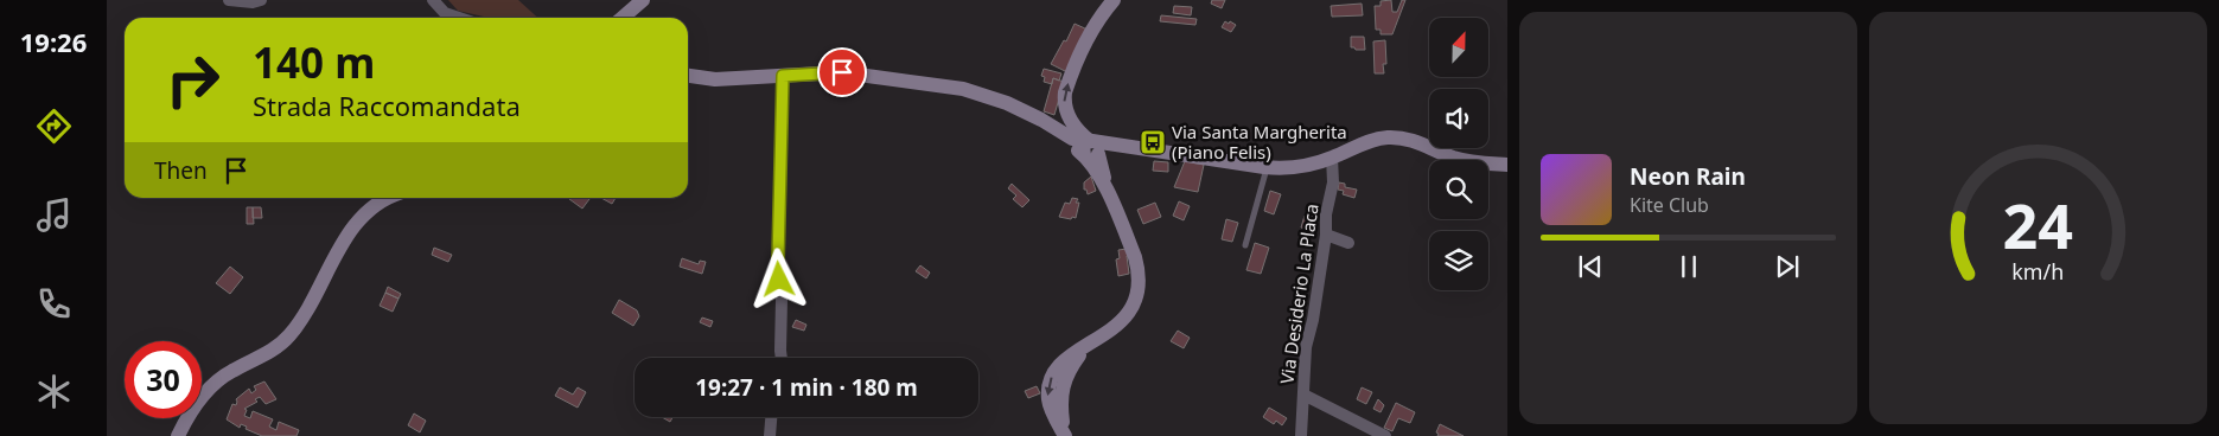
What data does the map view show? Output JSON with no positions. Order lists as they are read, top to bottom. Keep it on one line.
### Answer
{"streets":{"street":["Via Desiderio La Placa"]},"places":{"bus stop":["Via Santa Margherita (Piano Felis)"]},"north":"top","page":{"tabs":"19:26","turn":["140 m","Strada Raccomandata"],"then":"Then","song":["Neon Rain","Kite Club"],"limit":"30","trip":"19:27 · 1 min · 180 m","gauge":["24","km/h"]}}
